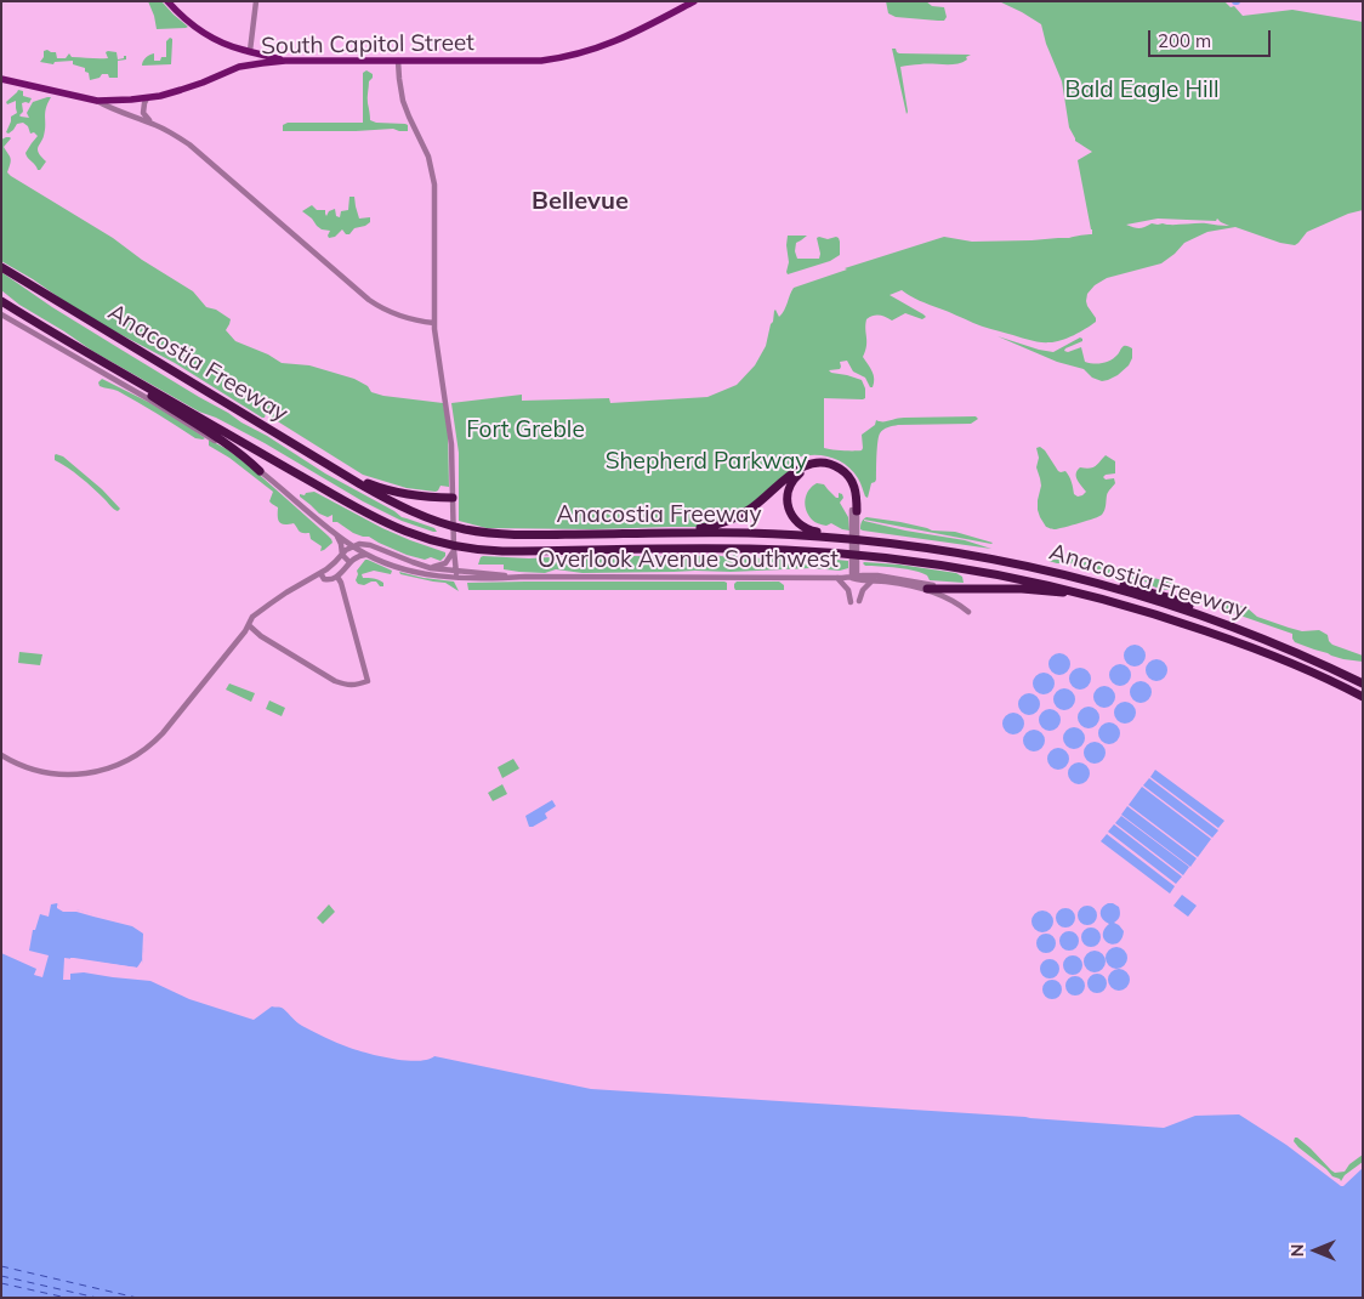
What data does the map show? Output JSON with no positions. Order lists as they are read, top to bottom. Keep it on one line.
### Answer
{"streets":{"highway":["Anacostia Freeway"],"main road":["South Capitol Street"],"street":["Overlook Avenue Southwest"]},"districts":["Bellevue"],"parks":["Bald Eagle Hill","Fort Greble","Shepherd Parkway"],"scale_bar":"200 m","north":"left"}
